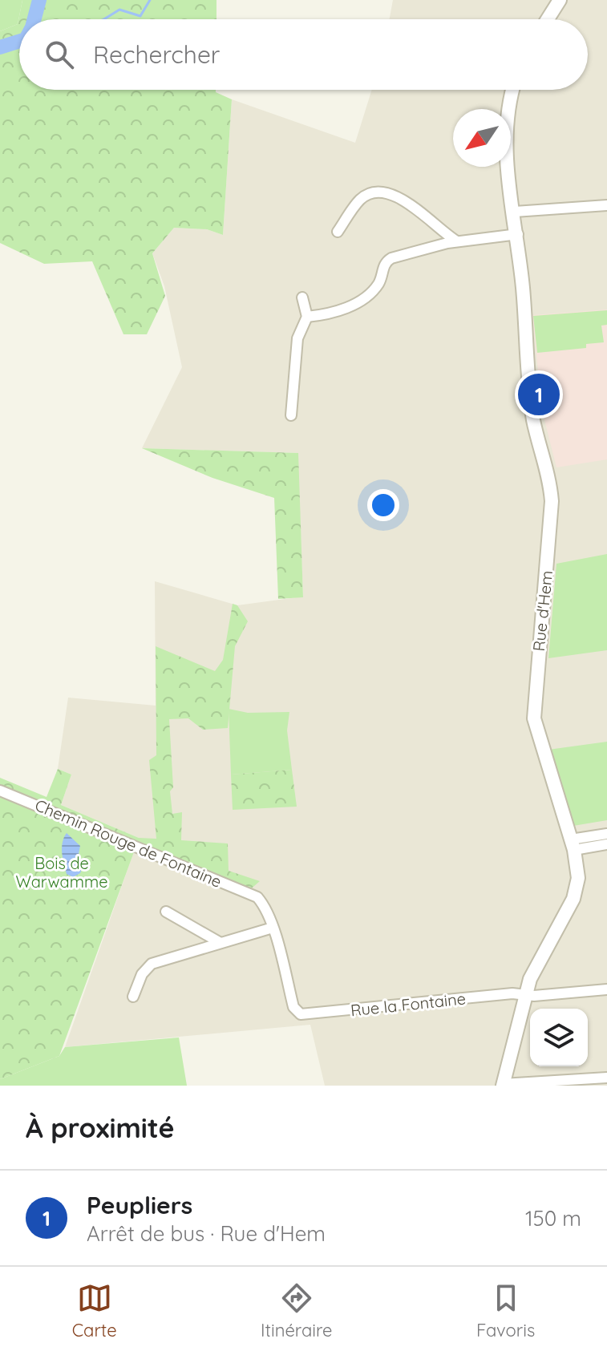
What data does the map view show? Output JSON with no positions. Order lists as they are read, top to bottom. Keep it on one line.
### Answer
{"streets":{"street":["Rue d'Hem","Chemin Rouge de Fontaine","Rue la Fontaine"]},"crossings":[["Rue d'Hem","Rue la Fontaine"],["Chemin Rouge de Fontaine","Rue la Fontaine"]],"parks":["Bois de Warwamme"],"north":"bottom left","page":{"search":"Rechercher","pins":"1","heading":"À proximité","list":[{"mark":"1","name":"Peupliers","note":"Arrêt de bus · Rue d'Hem","value":"150 m"}],"nav":["Carte","Itinéraire","Favoris"]}}
